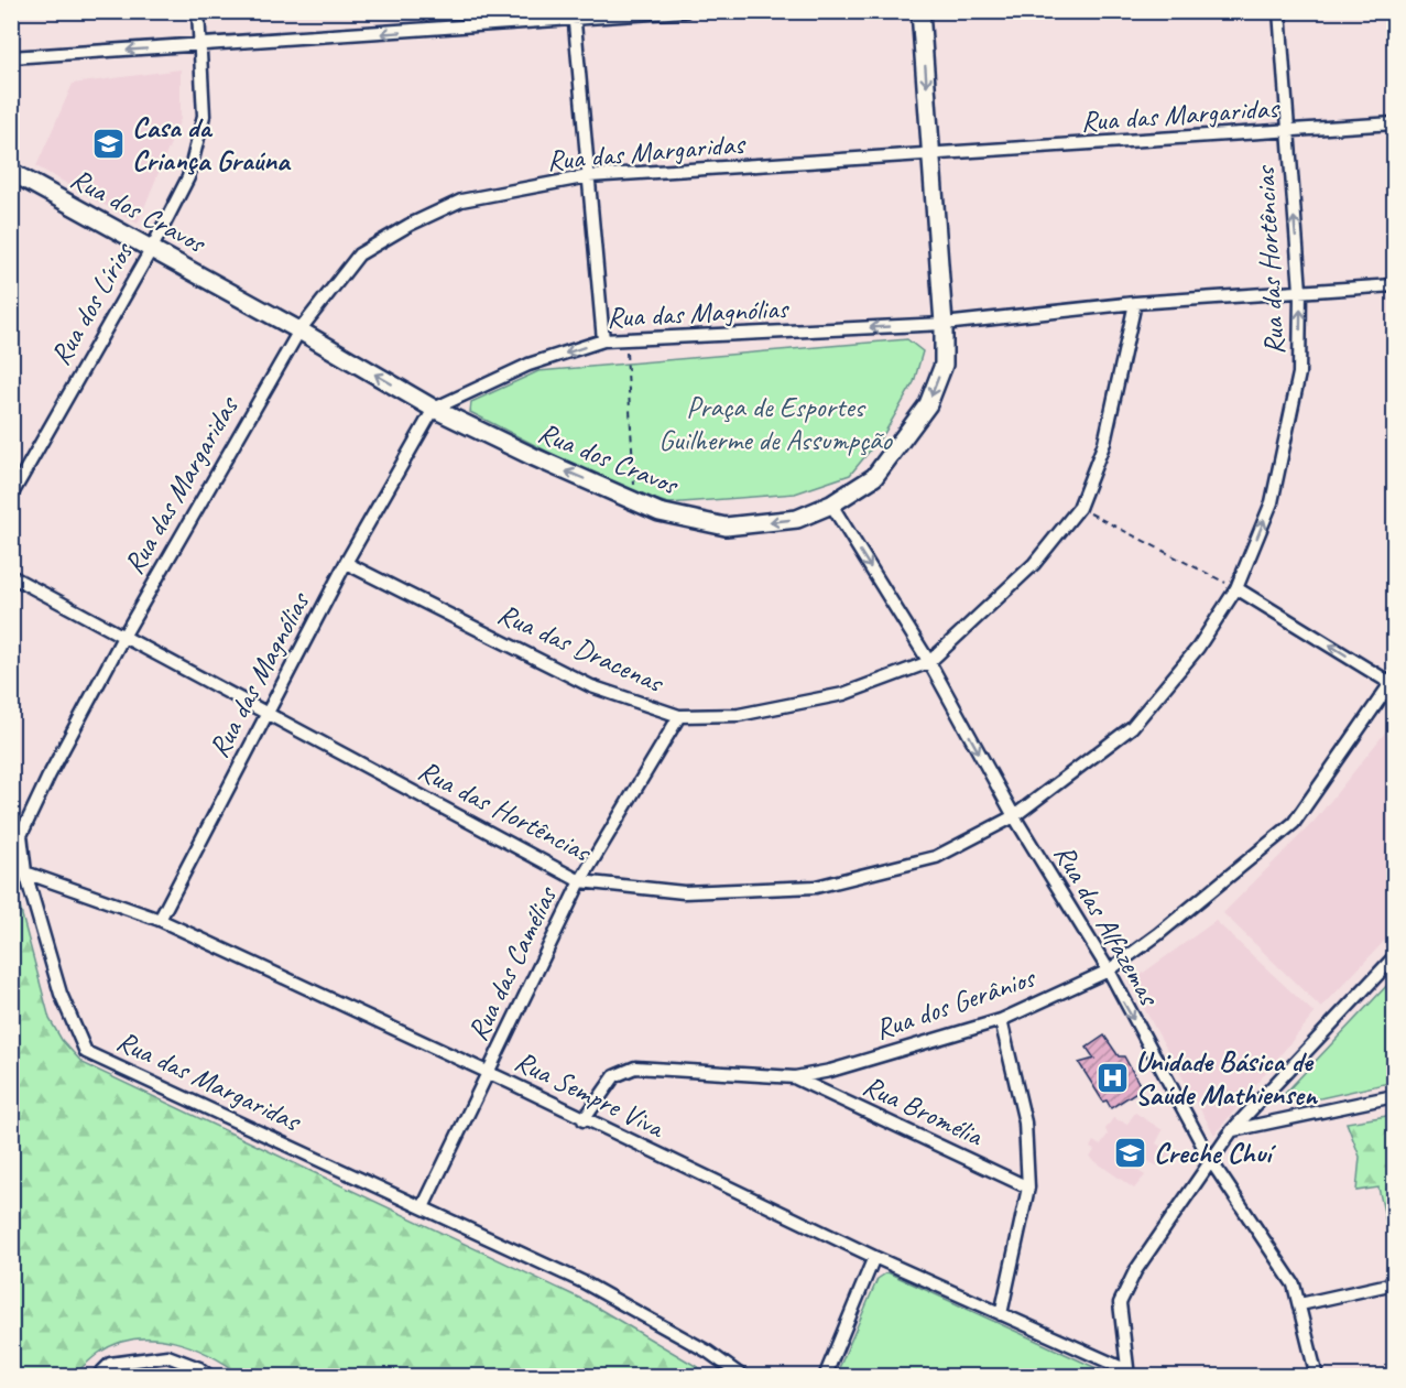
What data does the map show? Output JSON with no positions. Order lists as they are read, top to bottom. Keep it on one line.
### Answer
{"streets":{"street":["Rua das Margaridas","Rua dos Cravos","Rua das Hortências","Rua dos Lírios","Rua das Magnólias","Rua das Dracenas","Rua das Alfazemas","Rua das Camélias","Rua dos Gerânios","Rua Sempre Viva","Rua Bromélia"]},"crossings":[["Rua das Margaridas","Rua dos Cravos"],["Rua das Margaridas","Rua das Hortências"],["Rua das Margaridas","Rua das Camélias"],["Rua das Margaridas","Rua Sempre Viva"],["Rua dos Cravos","Rua dos Lírios"],["Rua dos Cravos","Rua das Magnólias"],["Rua dos Cravos","Rua das Alfazemas"],["Rua das Hortências","Rua das Magnólias"],["Rua das Hortências","Rua das Alfazemas"],["Rua das Hortências","Rua das Camélias"],["Rua das Magnólias","Rua das Dracenas"],["Rua das Magnólias","Rua Sempre Viva"],["Rua das Dracenas","Rua das Alfazemas"],["Rua das Dracenas","Rua das Camélias"],["Rua das Alfazemas","Rua dos Gerânios"],["Rua das Camélias","Rua Sempre Viva"],["Rua dos Gerânios","Rua Sempre Viva"],["Rua dos Gerânios","Rua Bromélia"]],"one_way":["Rua das Alfazemas"],"parks":["Praça de Esportes Guilherme de Assumpção"],"places":{"school or university":["Casa da Criança Graúna","Creche Chuí"],"hospital":["Unidade Básica de Saúde Mathiensen"]}}
